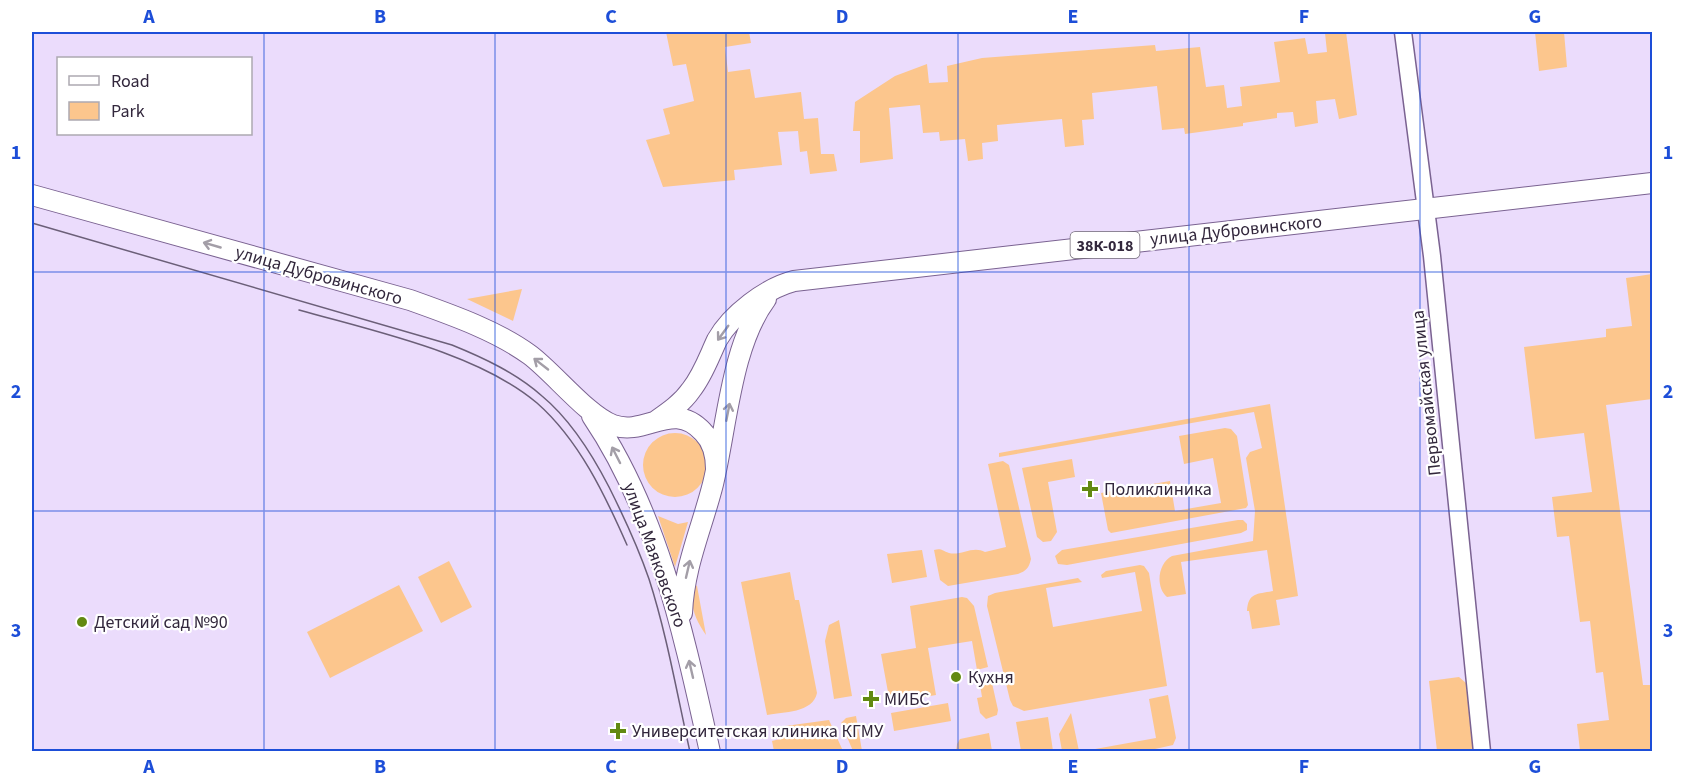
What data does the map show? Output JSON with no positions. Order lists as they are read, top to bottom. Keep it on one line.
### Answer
{"streets":{"main road":["улица Дубровинского","38К-018","улица Маяковского"],"street":["Первомайская улица"]},"crossings":[["улица Дубровинского","Первомайская улица"],["улица Дубровинского","улица Маяковского"]],"one_way":["улица Дубровинского","улица Маяковского"],"places":{"health":["Поликлиника","МИБС","Университетская клиника КГМУ"],"other":["Детский сад №90","Кухня"]},"legend":["Road","Park"],"grid":{"columns":["A","B","C","D","E","F","G"],"rows":["1","2","3"]}}
